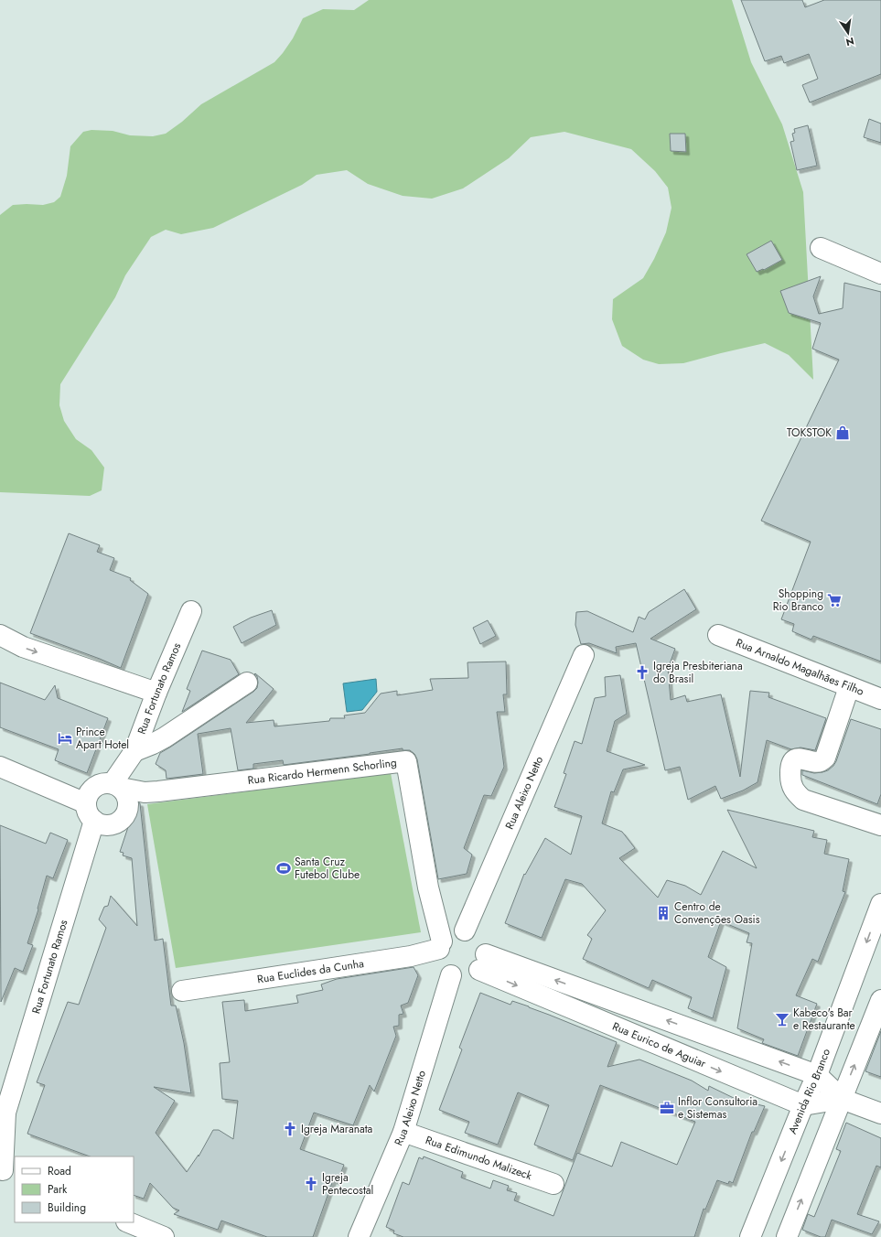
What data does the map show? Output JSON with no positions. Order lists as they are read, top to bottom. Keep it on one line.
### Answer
{"streets":{"street":["Rua Arnaldo Magalhães Filho","Rua Fortunato Ramos","Rua Ricardo Hermenn Schorling","Rua Aleixo Netto","Rua Euclides da Cunha","Rua Eurico de Aguiar","Avenida Rio Branco","Rua Edimundo Malizeck"]},"crossings":[["Rua Fortunato Ramos","Rua Ricardo Hermenn Schorling"],["Rua Ricardo Hermenn Schorling","Rua Aleixo Netto"],["Rua Ricardo Hermenn Schorling","Rua Euclides da Cunha"],["Rua Ricardo Hermenn Schorling","Rua Eurico de Aguiar"],["Rua Aleixo Netto","Rua Euclides da Cunha"],["Rua Aleixo Netto","Rua Eurico de Aguiar"],["Rua Aleixo Netto","Rua Edimundo Malizeck"],["Rua Euclides da Cunha","Rua Eurico de Aguiar"],["Rua Eurico de Aguiar","Avenida Rio Branco"]],"places":{"shop":["TOKSTOK"],"supermarket":["Shopping Rio Branco"],"church":["Igreja Presbiteriana do Brasil","Igreja Maranata","Igreja Pentecostal"],"hotel":["Prince Apart Hotel"],"sports":["Santa Cruz Futebol Clube"],"building":["Centro de Convenções Oasis"],"bar":["Kabeco's Bar e Restaurante"],"office":["Inflor Consultoria e Sistemas"]},"legend":["Road","Park","Building"],"north":"bottom"}
